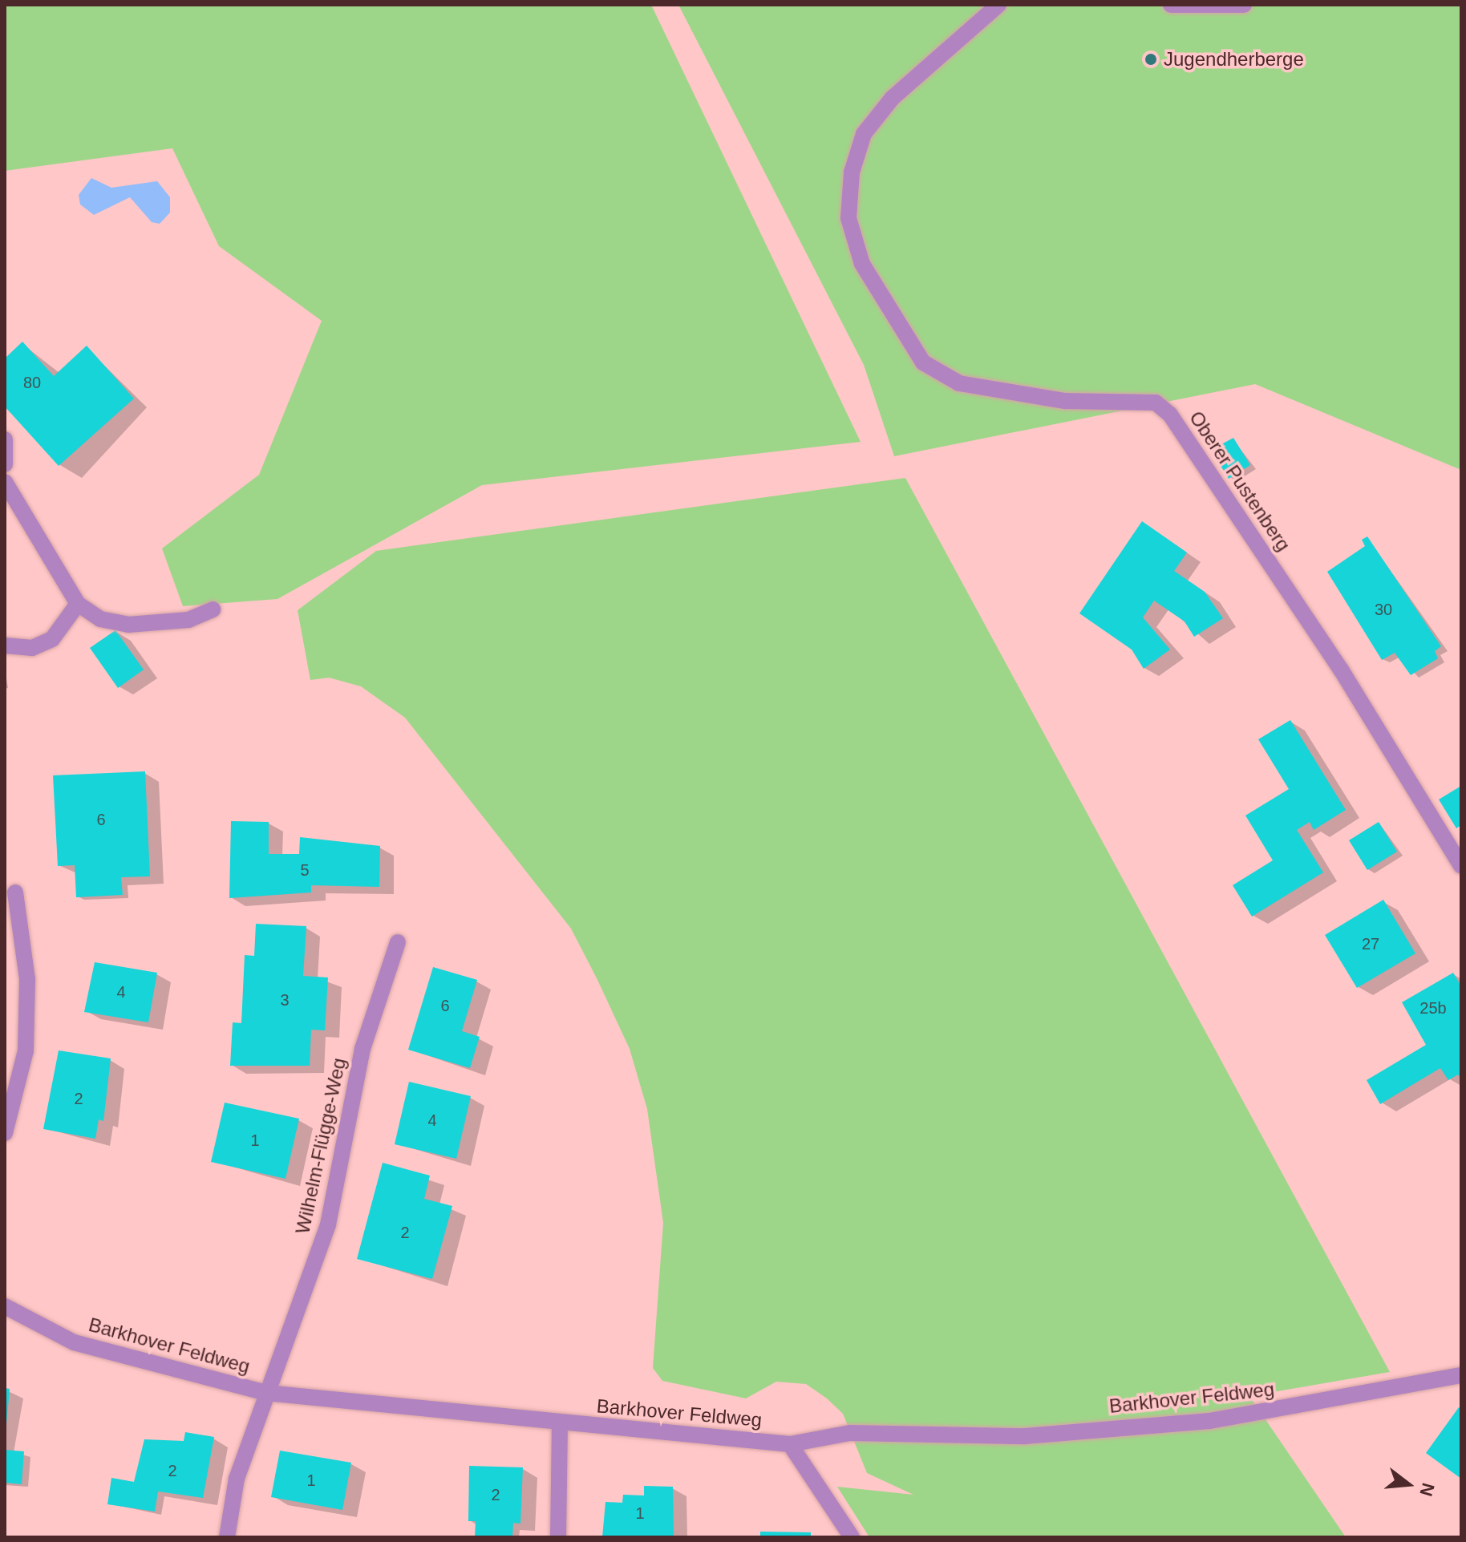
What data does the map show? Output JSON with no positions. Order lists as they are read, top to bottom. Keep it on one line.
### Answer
{"streets":{"street":["Oberer Pustenberg","Wilhelm-Flügge-Weg","Barkhover Feldweg"]},"crossings":[["Wilhelm-Flügge-Weg","Barkhover Feldweg"]],"places":["Jugendherberge"],"house_numbers":["80","30","6","5","27","4","3","6","25b","2","4","1","2","2","1","2","1"],"north":"right"}
